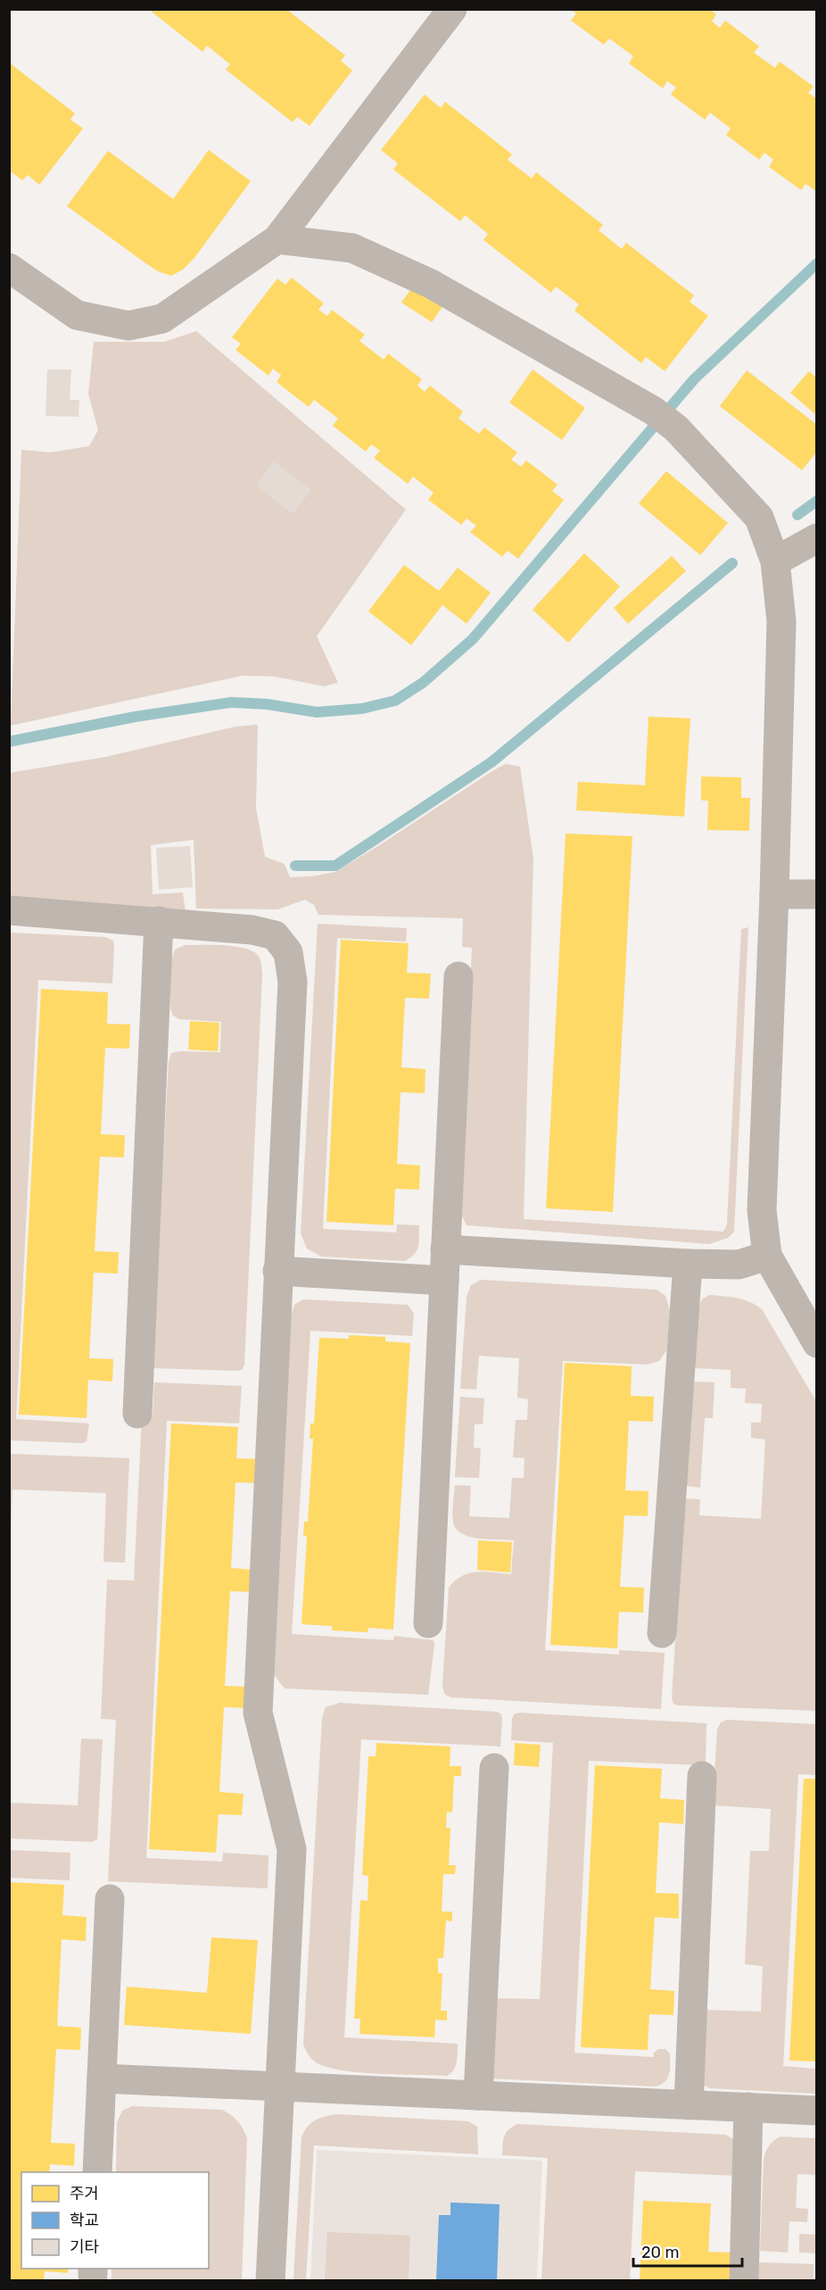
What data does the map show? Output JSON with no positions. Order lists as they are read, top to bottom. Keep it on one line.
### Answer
{"legend":["주거","학교","기타"],"scale_bar":"20 m"}
